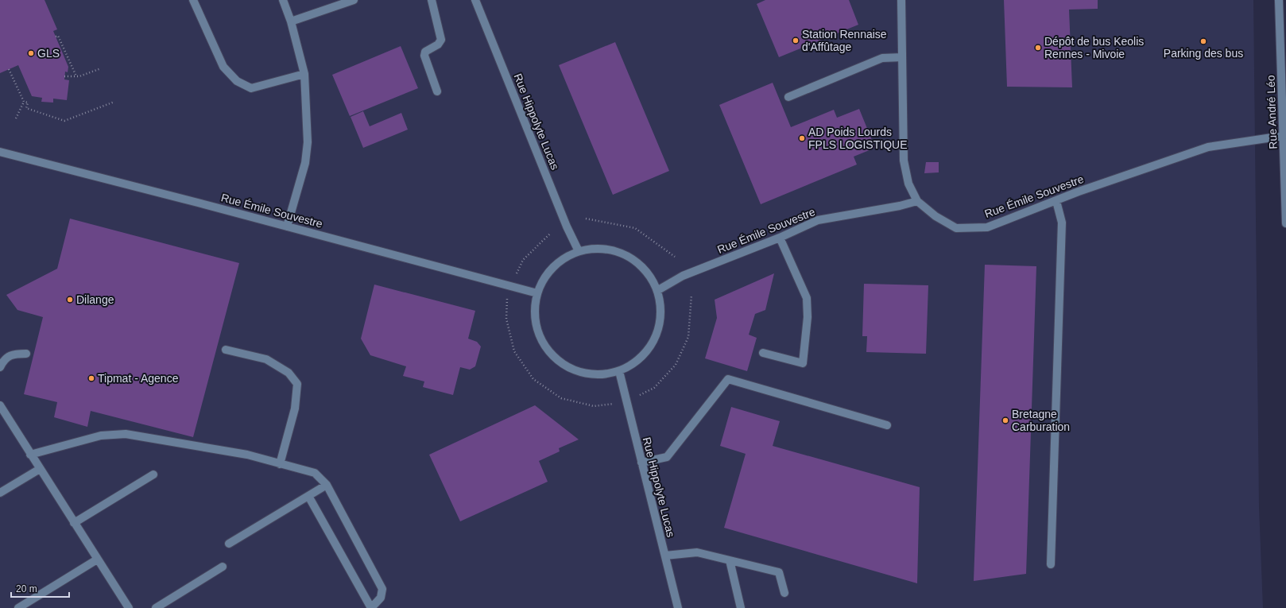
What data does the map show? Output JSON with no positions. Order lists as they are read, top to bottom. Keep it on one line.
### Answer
{"streets":{"street":["Rue André Léo","Rue Hippolyte Lucas","Rue Émile Souvestre"]},"crossings":[["Rue André Léo","Rue Émile Souvestre"]],"places":["Station Rennaise d'Affûtage","Parking des bus","Dépôt de bus Keolis Rennes - Mivoie","GLS","AD Poids Lourds FPLS LOGISTIQUE","Dilange","Tipmat - Agence","Bretagne Carburation"],"scale_bar":"20 m"}
